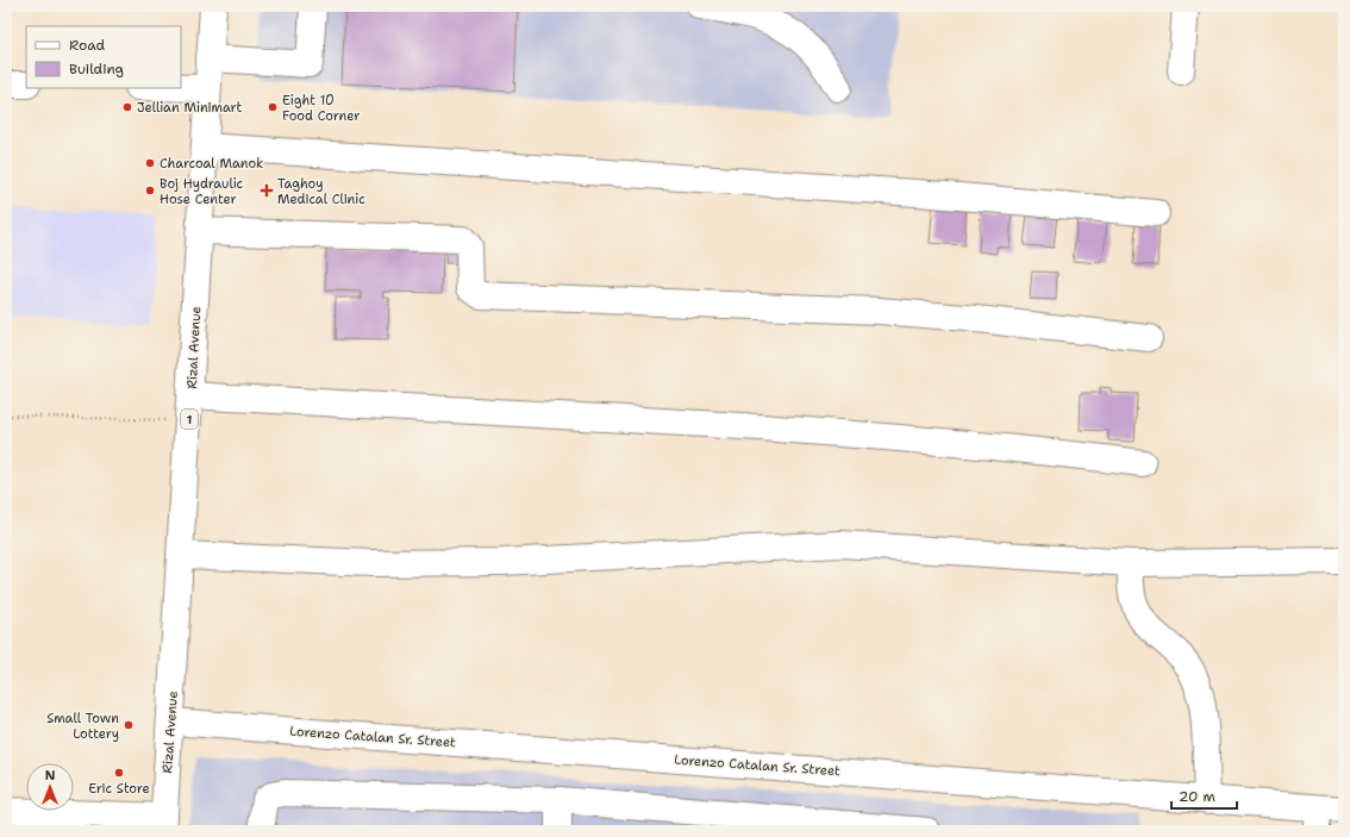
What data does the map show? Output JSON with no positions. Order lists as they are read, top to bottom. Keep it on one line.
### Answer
{"streets":{"street":["Rizal Avenue","1","Lorenzo Catalan Sr. Street"]},"crossings":[["Rizal Avenue","Lorenzo Catalan Sr. Street"]],"places":{"other":["Jellian Minimart","Eight 10 Food Corner","Charcoal Manok","Boj Hydraulic Hose Center","Small Town Lottery","Eric Store"],"health":["Taghoy Medical Clinic"]},"legend":["Road","Building"],"scale_bar":"20 m","north":"top"}
